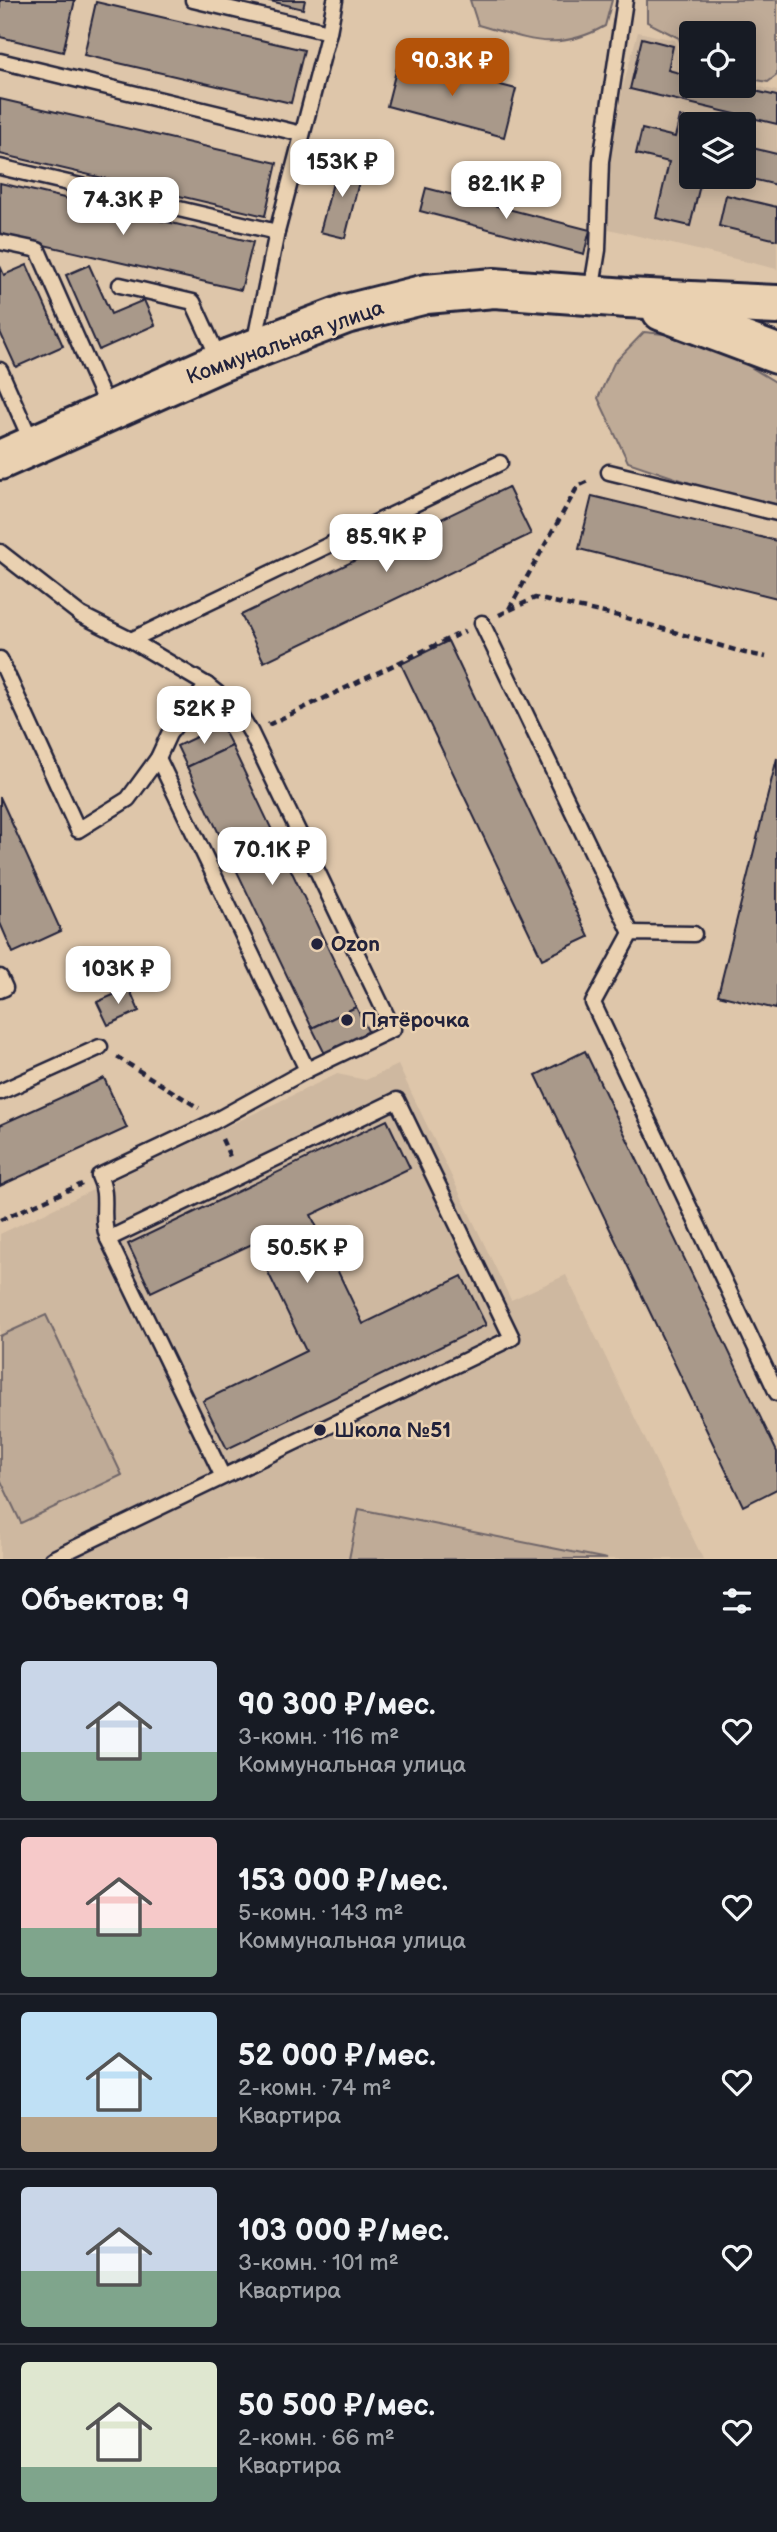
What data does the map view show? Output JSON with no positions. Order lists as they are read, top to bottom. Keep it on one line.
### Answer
{"streets":{"street":["Коммунальная улица"]},"places":["Ozon","Пятёрочка","Школа №51"],"page":{"price":["90.3K ₽","153K ₽","82.1K ₽","74.3K ₽","85.9K ₽","52K ₽","70.1K ₽","103K ₽","50.5K ₽"],"heading":"Объектов: 9","list":[{"name":"90 300 ₽/мес.","note":"3-комн. · 116 m² · Коммунальная улица"},{"name":"153 000 ₽/мес.","note":"5-комн. · 143 m² · Коммунальная улица"},{"name":"52 000 ₽/мес.","note":"2-комн. · 74 m² · Квартира"},{"name":"103 000 ₽/мес.","note":"3-комн. · 101 m² · Квартира"},{"name":"50 500 ₽/мес.","note":"2-комн. · 66 m² · Квартира"}]}}
